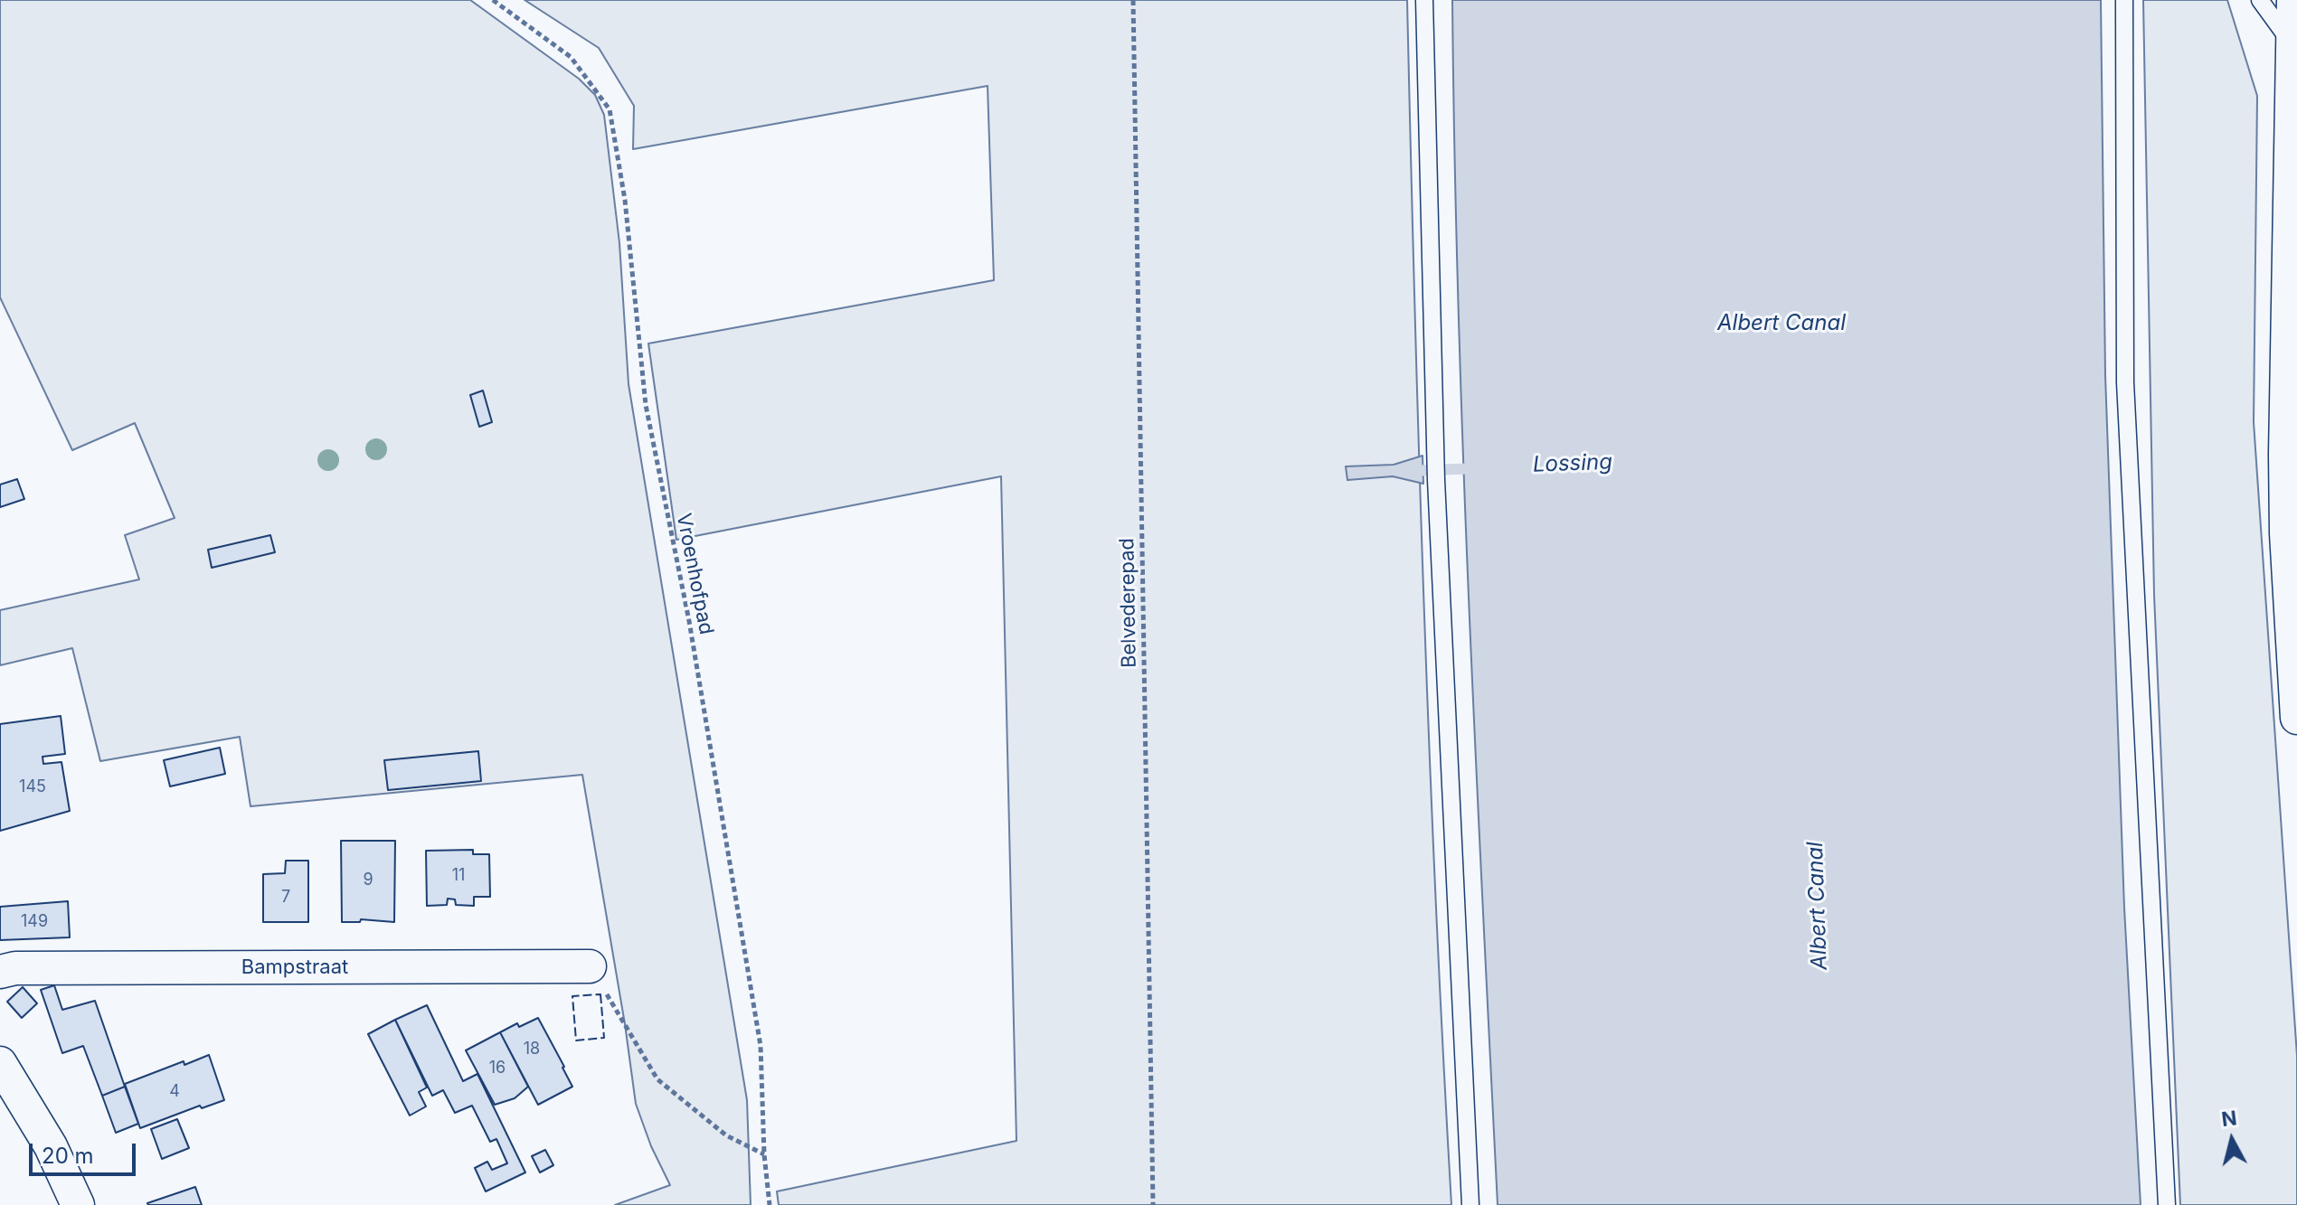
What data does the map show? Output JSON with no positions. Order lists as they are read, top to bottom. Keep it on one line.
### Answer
{"streets":{"street":["Bampstraat"],"path":["Vroenhofpad","Belvederepad"]},"water":["Albert Canal","Lossing"],"house_numbers":["145","11","9","7","149","18","16","4"],"scale_bar":"20 m","north":"top"}
